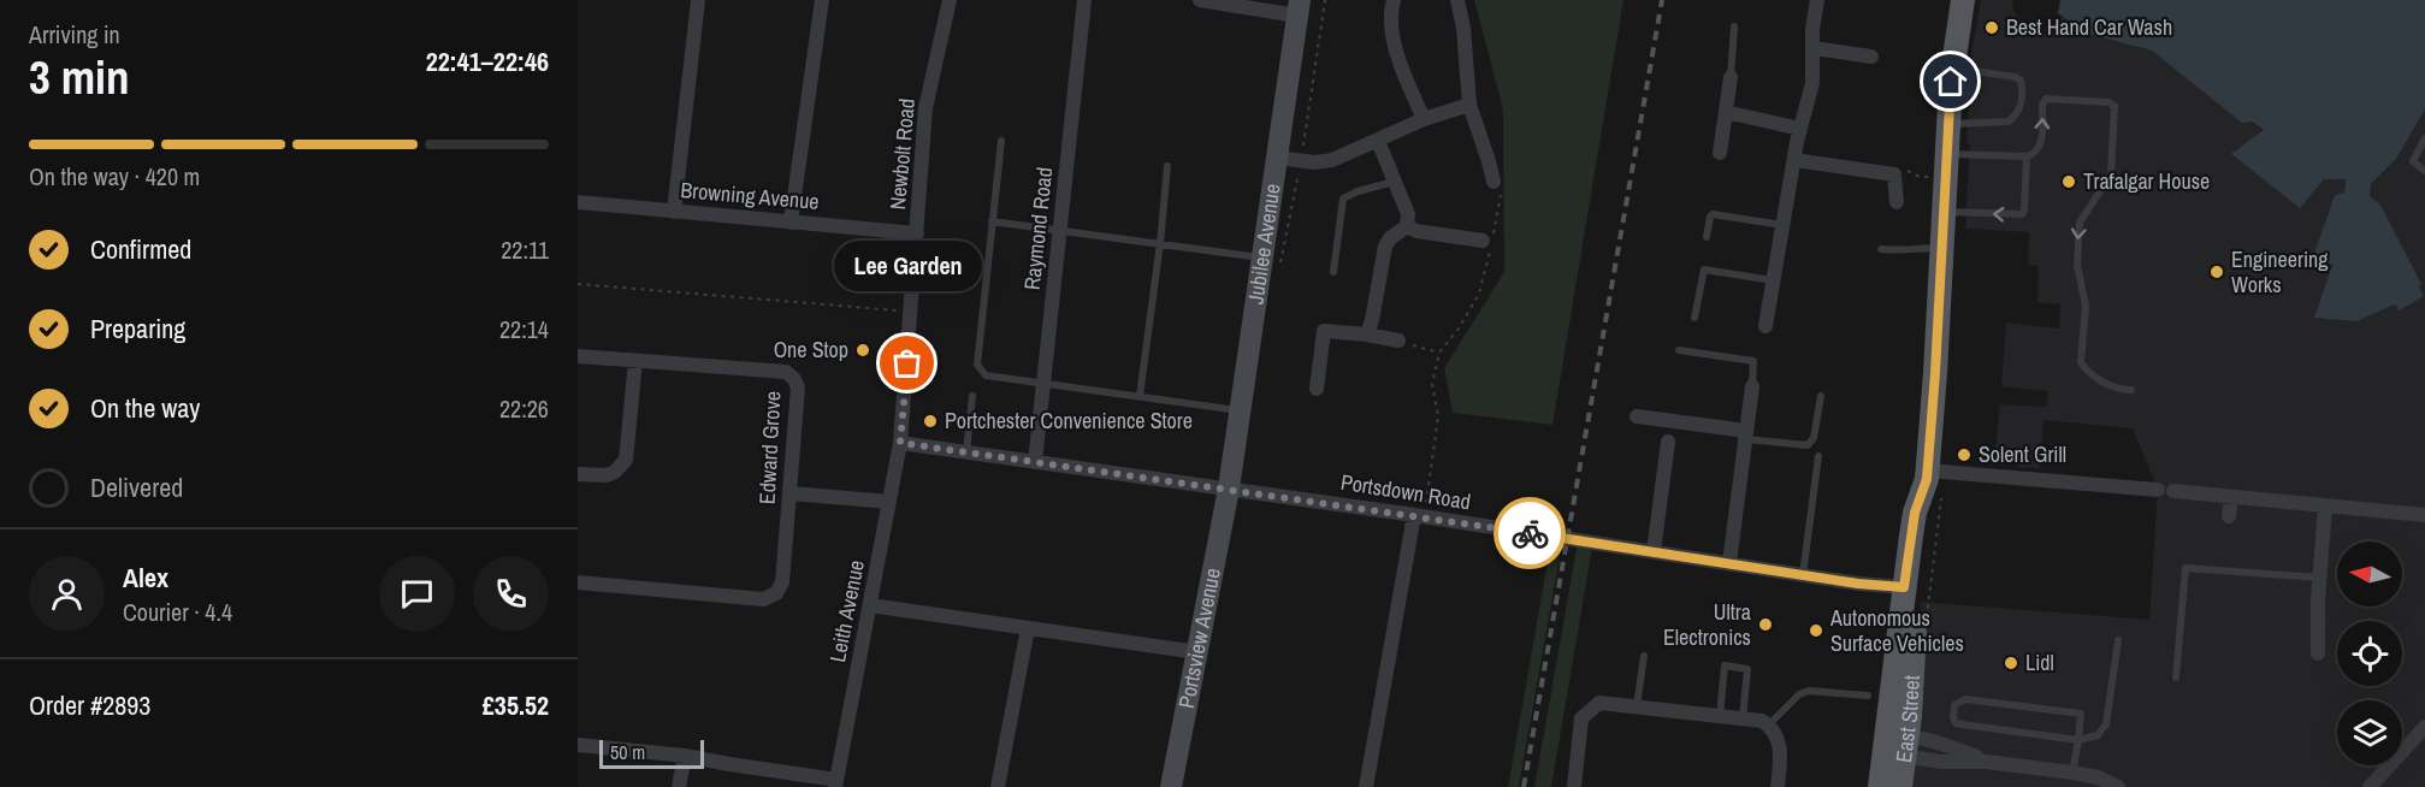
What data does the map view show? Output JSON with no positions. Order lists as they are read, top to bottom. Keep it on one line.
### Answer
{"streets":{"main road":["East Street"],"street":["Newbolt Road","Browning Avenue","Raymond Road","Jubilee Avenue","Edward Grove","Portsdown Road","Leith Avenue","Portsview Avenue"]},"crossings":[["Newbolt Road","Browning Avenue"],["Newbolt Road","Portsdown Road"],["Newbolt Road","Leith Avenue"],["Raymond Road","Portsdown Road"],["Jubilee Avenue","Portsdown Road"],["Jubilee Avenue","Portsview Avenue"],["Portsdown Road","Leith Avenue"],["Portsdown Road","Portsview Avenue"],["Portsdown Road","East Street"]],"places":["Best Hand Car Wash","Trafalgar House","Engineering Works","One Stop","Lee Garden","Portchester Convenience Store","Solent Grill","Ultra Electronics","Autonomous Surface Vehicles","Lidl"],"scale_bar":"50 m","north":"left","page":{"heading":["3 min","Arriving in","22:41–22:46"],"panel":["Alex","Courier · 4.4","Order #2893","£35.52"],"bar":"On the way · 420 m","list":[["Confirmed","22:11"],["Preparing","22:14"],["On the way","22:26"],"Delivered"],"bubble":"Lee Garden","scale":"50 m"}}
